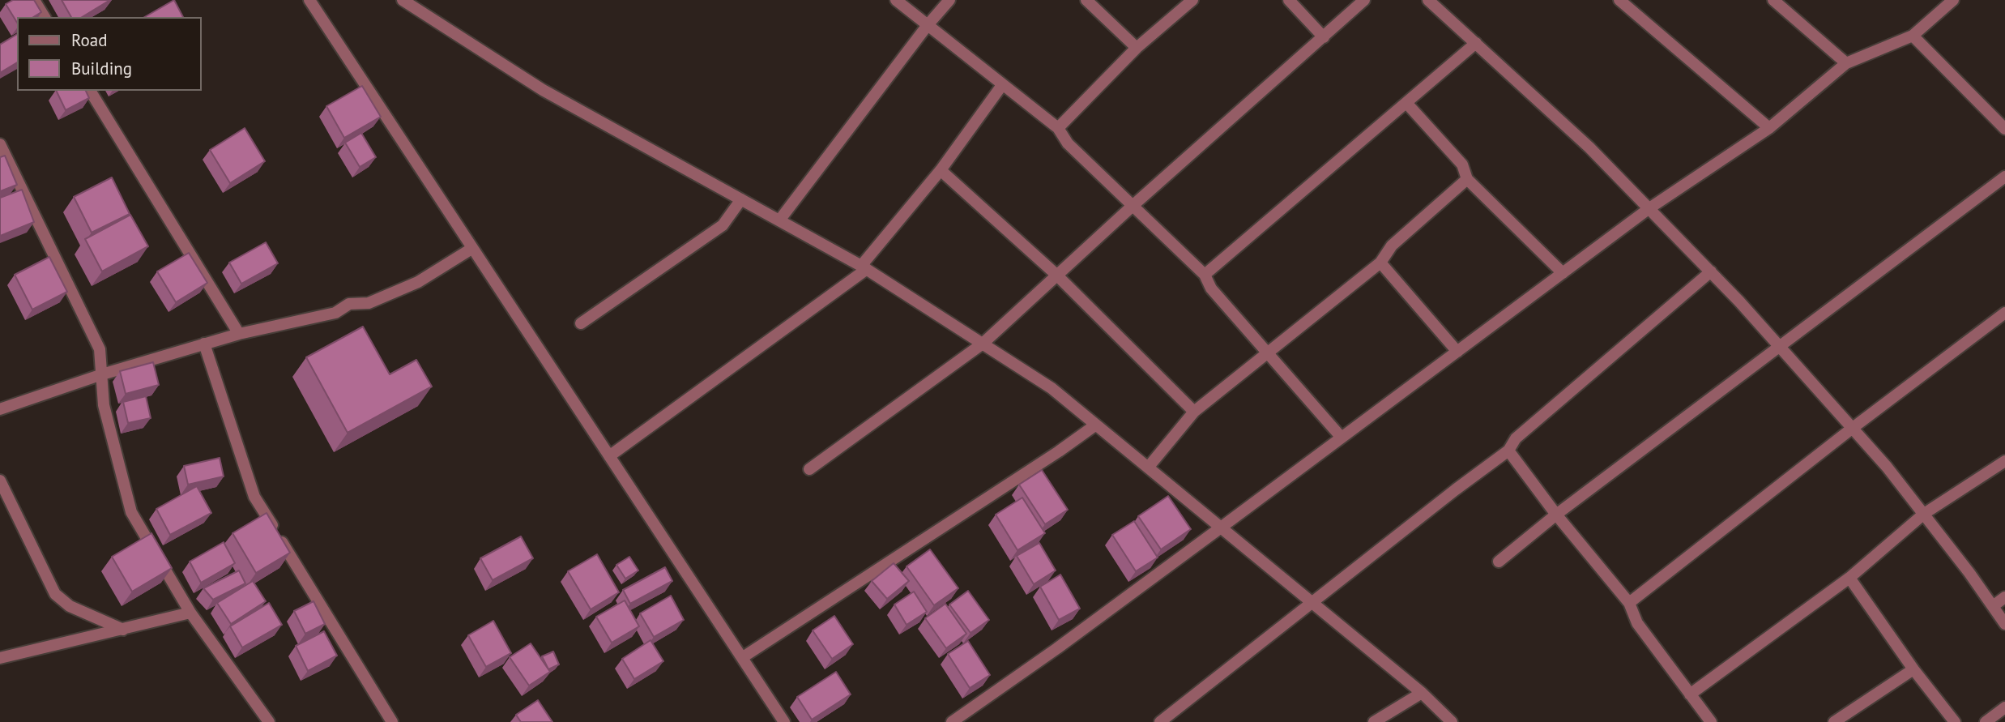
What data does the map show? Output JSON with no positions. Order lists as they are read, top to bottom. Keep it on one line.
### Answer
{"legend":["Road","Building"]}
